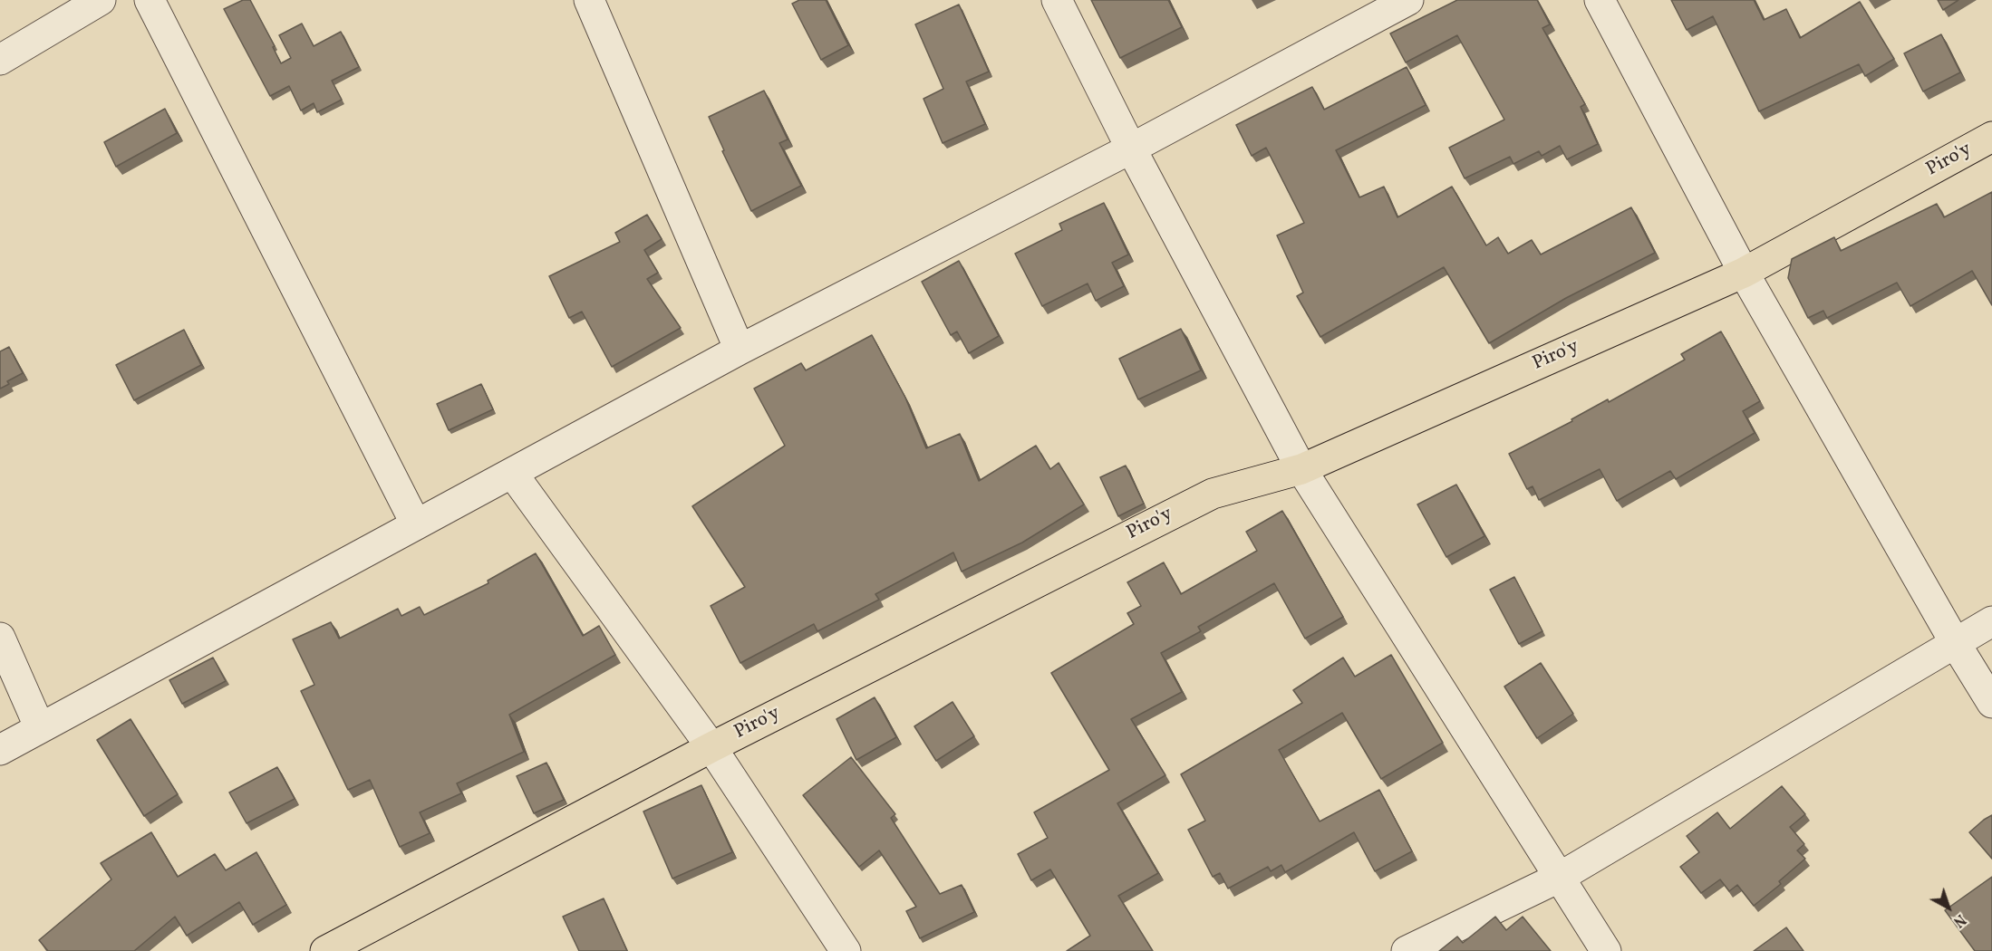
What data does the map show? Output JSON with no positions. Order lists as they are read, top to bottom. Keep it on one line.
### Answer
{"streets":{"main road":["Piro'y"]},"north":"bottom right"}
